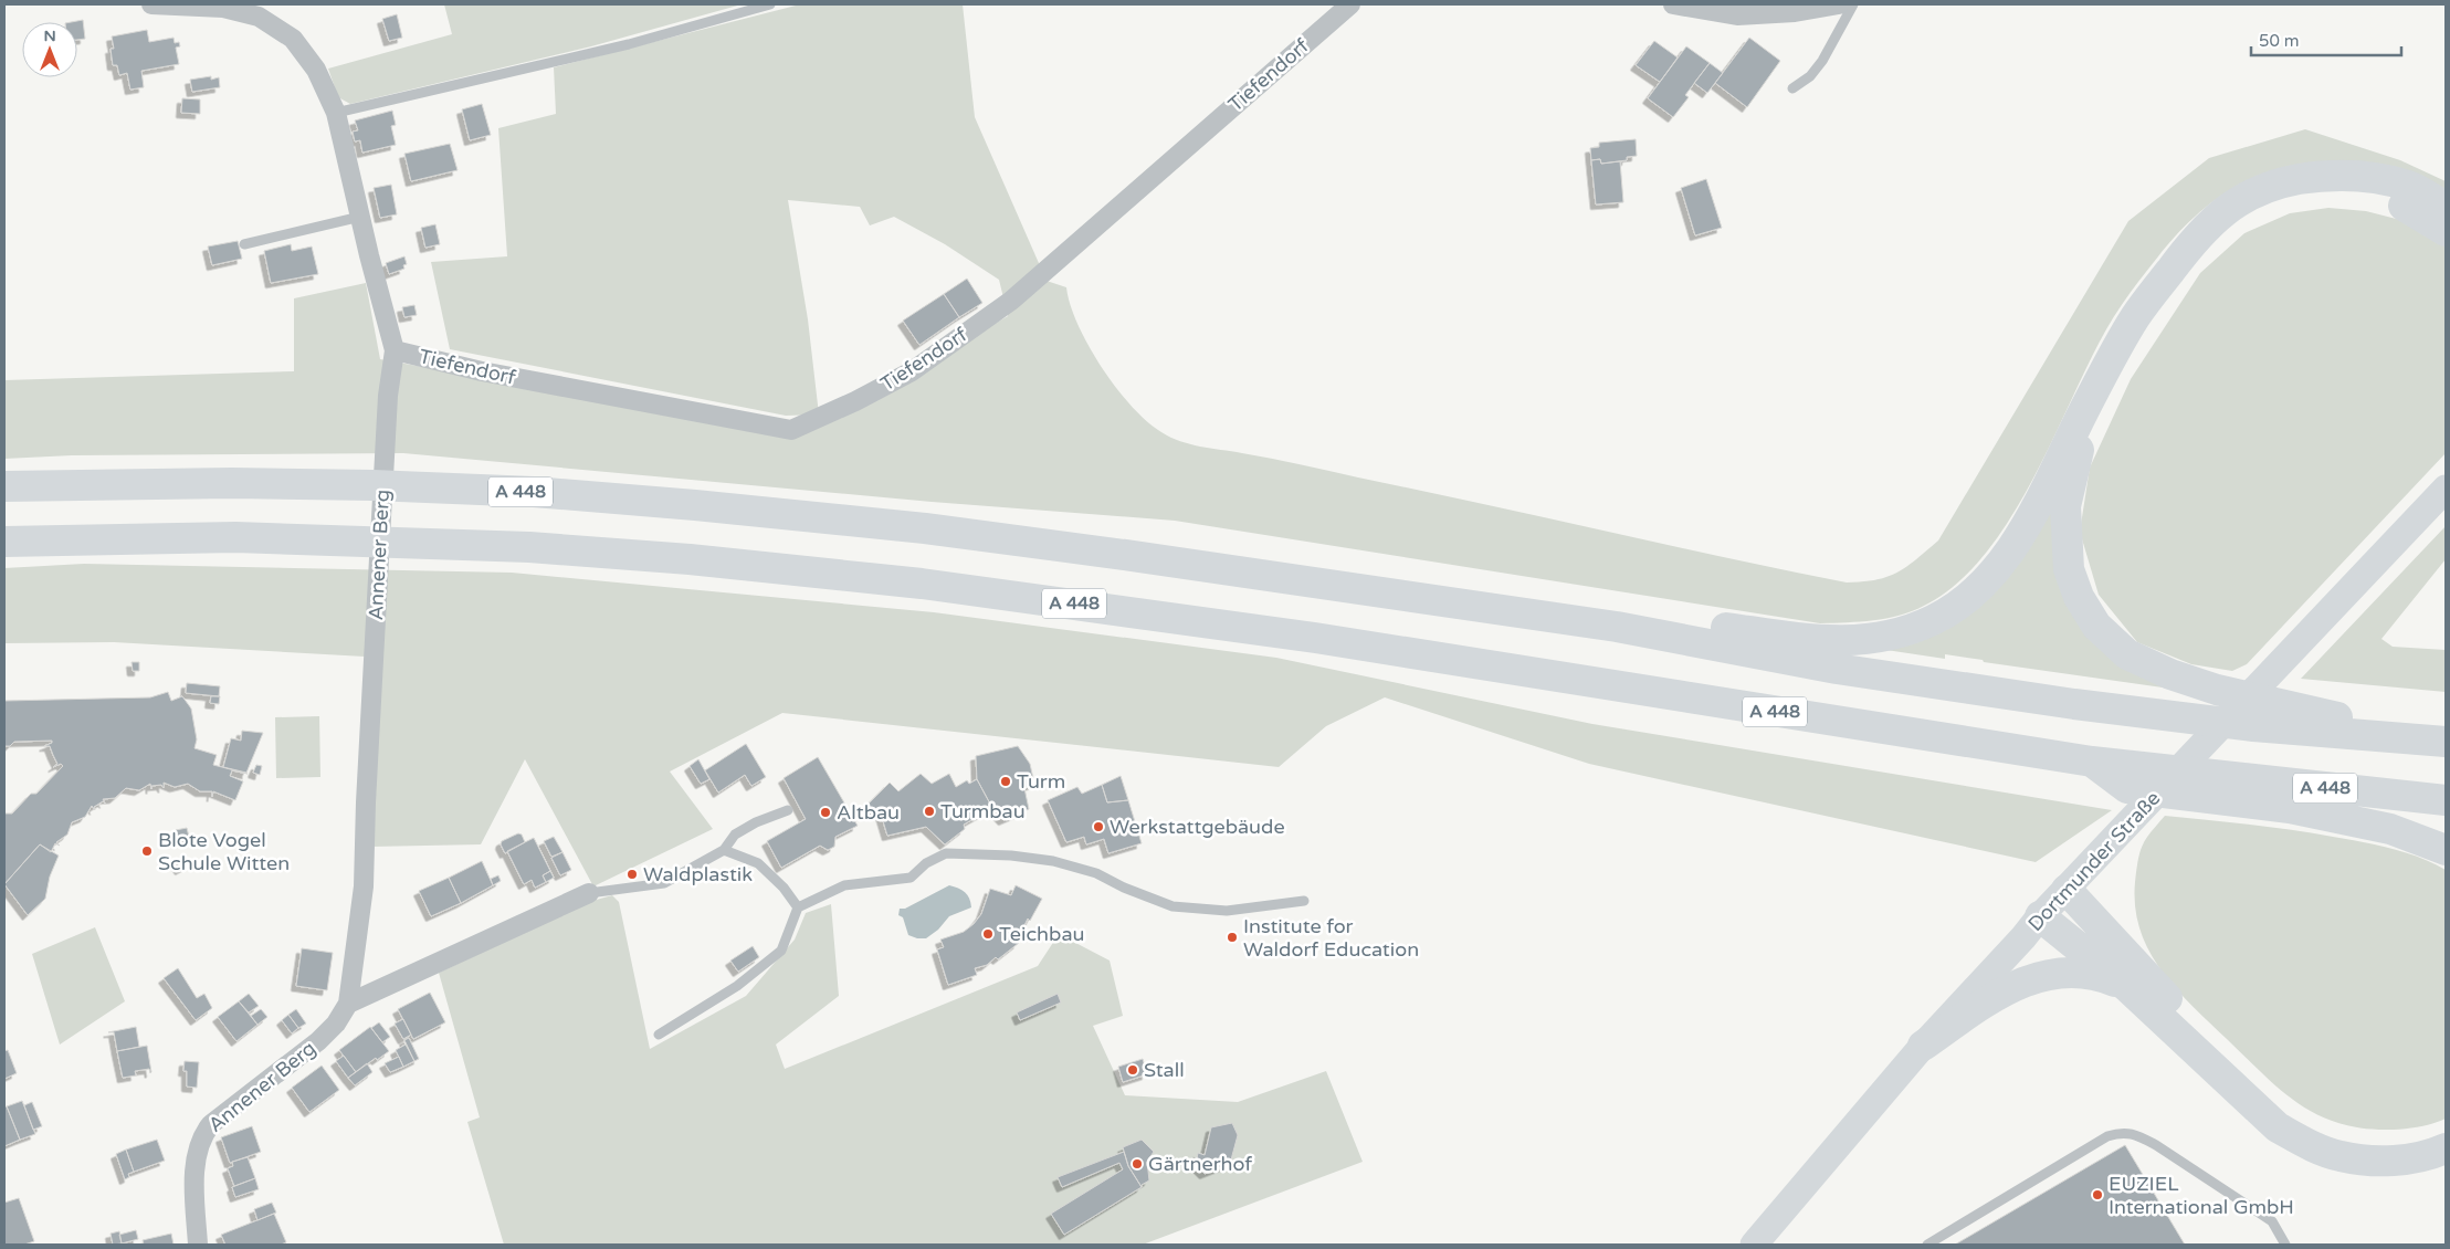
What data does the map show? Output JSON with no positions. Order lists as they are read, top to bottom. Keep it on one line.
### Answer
{"streets":{"highway":["A 448"],"main road":["Dortmunder Straße"],"street":["Tiefendorf","Annener Berg"]},"crossings":[["Tiefendorf","Annener Berg"]],"places":["Turm","Turmbau","Altbau","Werkstattgebäude","Blote Vogel Schule Witten","Waldplastik","Teichbau","Institute for Waldorf Education","Stall","Gärtnerhof","EUZIEL International GmbH"],"scale_bar":"50 m","north":"top"}
